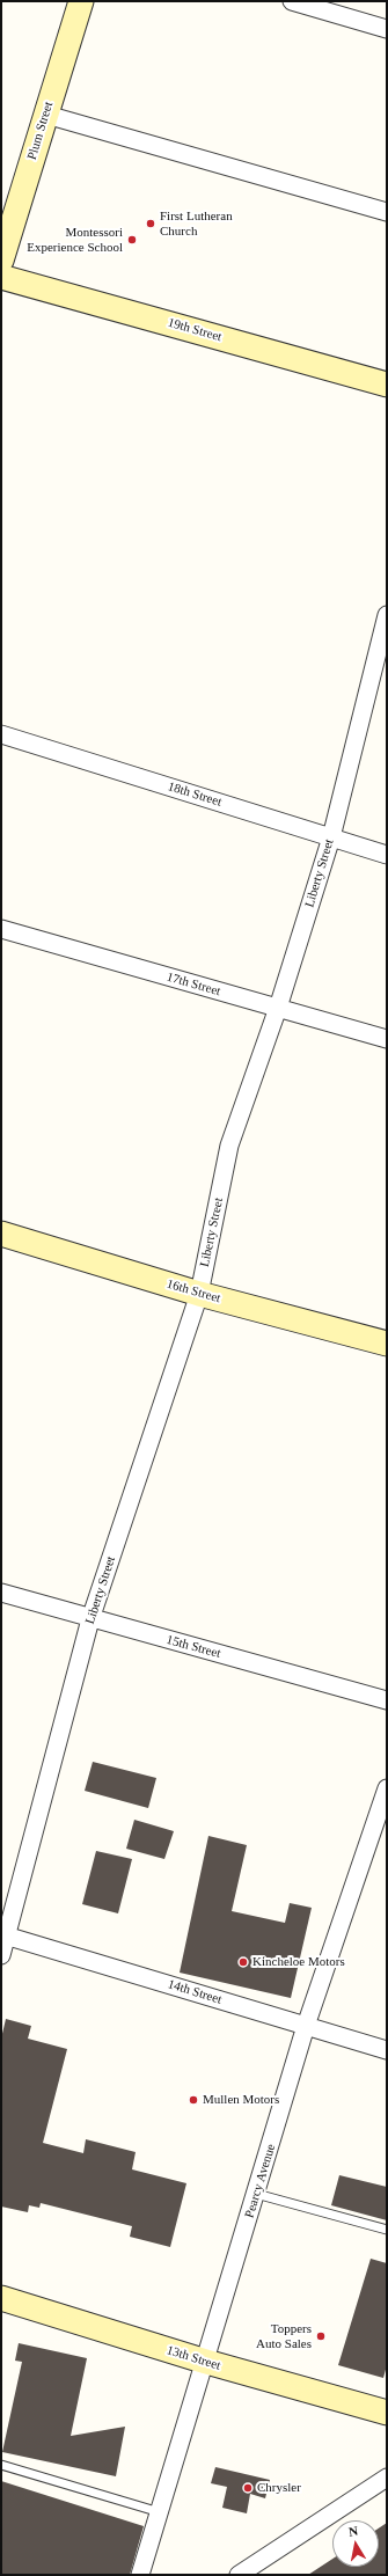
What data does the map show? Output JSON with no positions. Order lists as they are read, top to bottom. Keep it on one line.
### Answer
{"streets":{"street":["Plum Street","19th Street","18th Street","Liberty Street","17th Street","16th Street","15th Street","14th Street","Pearcy Avenue","13th Street"]},"crossings":[["18th Street","Liberty Street"],["Liberty Street","17th Street"],["Liberty Street","16th Street"],["Liberty Street","15th Street"],["Liberty Street","14th Street"],["14th Street","Pearcy Avenue"],["Pearcy Avenue","13th Street"]],"places":["First Lutheran Church","Montessori Experience School","Kincheloe Motors","Mullen Motors","Toppers Auto Sales","Chrysler"],"north":"top"}
